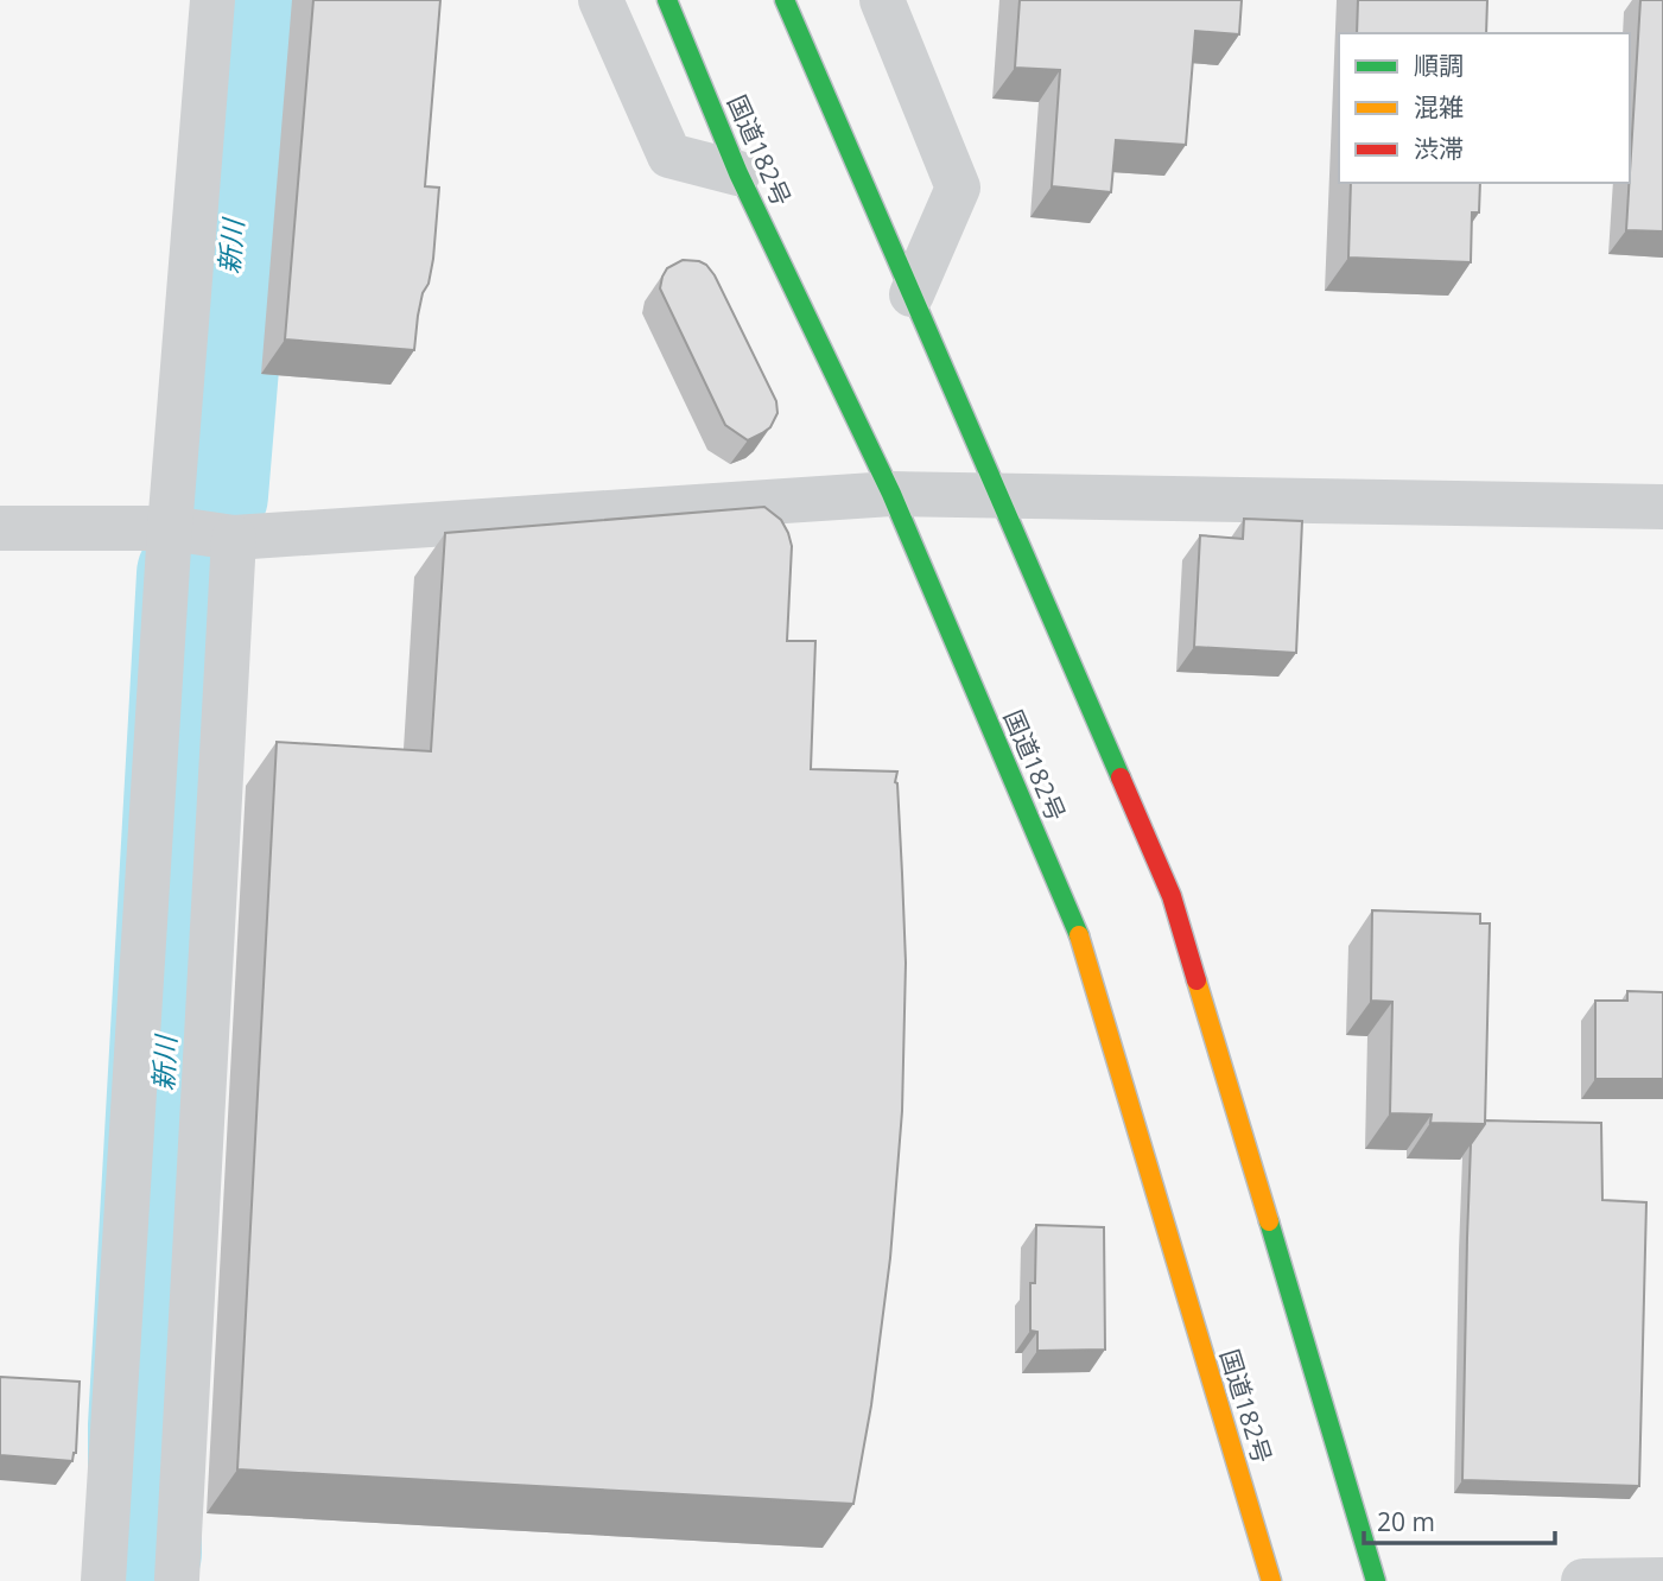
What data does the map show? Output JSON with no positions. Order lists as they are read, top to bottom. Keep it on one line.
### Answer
{"streets":{"highway":["国道182号"]},"water":["新川"],"legend":["順調","混雑","渋滞"],"scale_bar":"20 m"}
